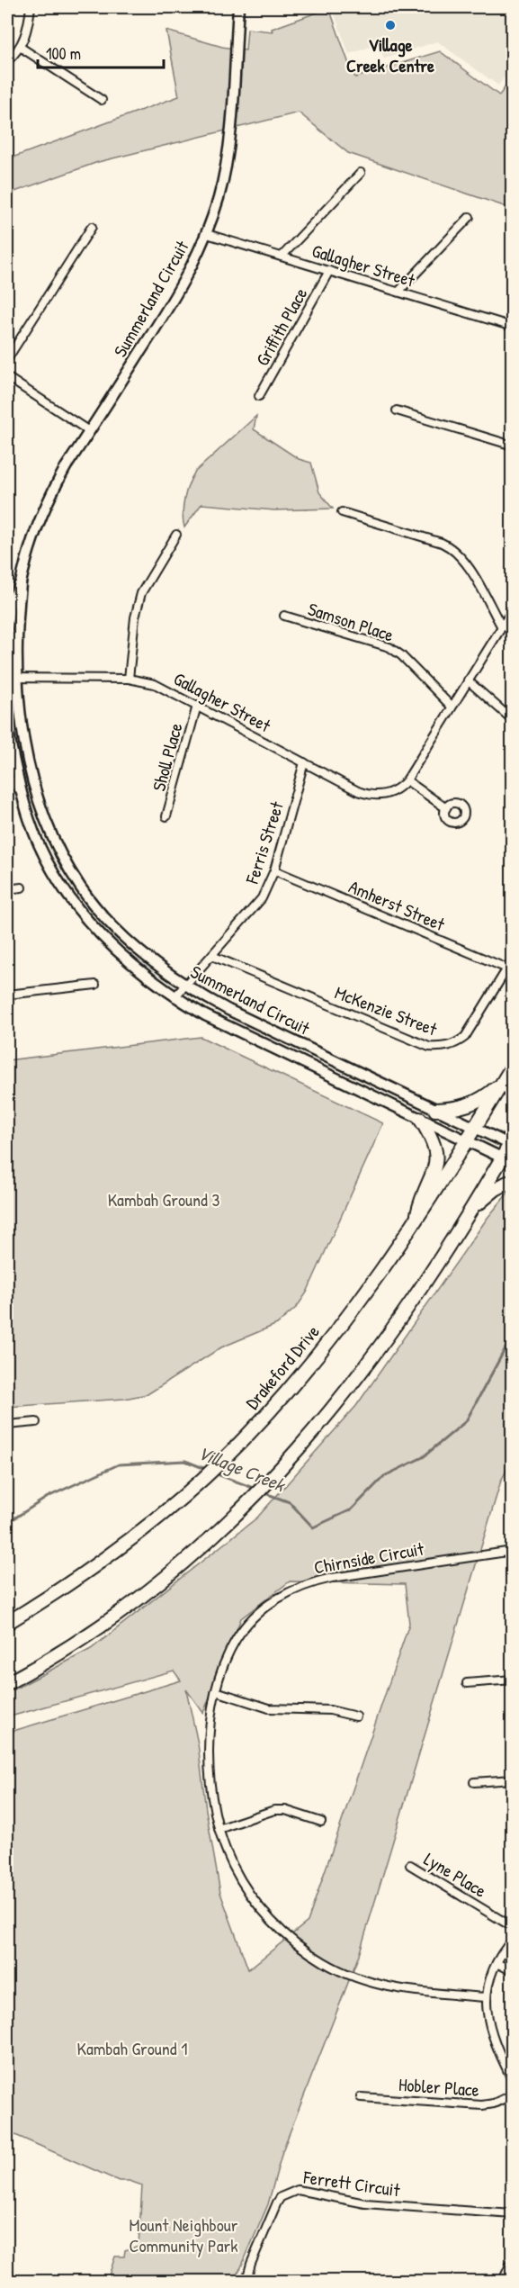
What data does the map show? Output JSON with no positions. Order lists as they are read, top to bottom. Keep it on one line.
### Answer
{"streets":{"highway":["Drakeford Drive"],"street":["Gallagher Street","Summerland Circuit","Griffith Place","Samson Place","Sholl Place","Ferris Street","Amherst Street","McKenzie Street","Chirnside Circuit","Lyne Place","Hobler Place","Ferrett Circuit"]},"crossings":[["Gallagher Street","Summerland Circuit"],["Gallagher Street","Griffith Place"],["Gallagher Street","Samson Place"],["Gallagher Street","Sholl Place"],["Gallagher Street","Ferris Street"],["Summerland Circuit","Ferris Street"],["Summerland Circuit","Drakeford Drive"],["Ferris Street","Amherst Street"],["Ferris Street","McKenzie Street"],["Amherst Street","McKenzie Street"]],"water":["Village Creek"],"parks":["Kambah Ground 3","Kambah Ground 1","Mount Neighbour Community Park"],"places":["Village Creek Centre"],"scale_bar":"100 m"}
